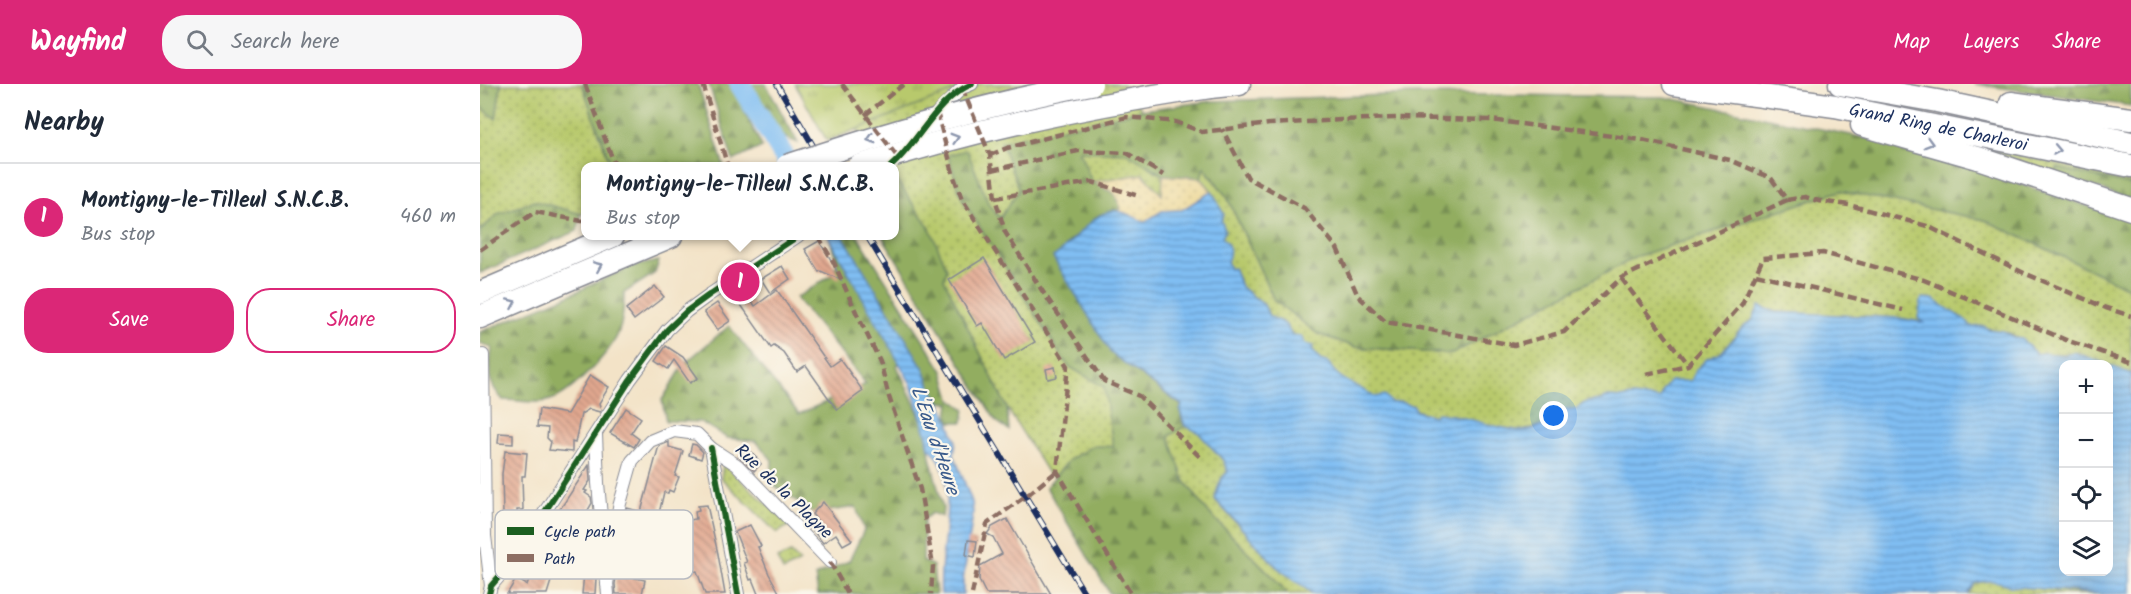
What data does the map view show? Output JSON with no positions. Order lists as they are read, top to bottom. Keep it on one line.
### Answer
{"streets":{"highway":["Grand Ring de Charleroi"],"street":["Rue de la Plagne"]},"water":["L'Eau d'Heure"],"legend":["Cycle path","Path"],"page":{"header":"Wayfind","search":"Search here","nav":["Map","Layers","Share"],"heading":"Nearby","list":[{"mark":"1","name":"Montigny-le-Tilleul S.N.C.B.","note":"Bus stop","value":"460 m"}],"popup":["Montigny-le-Tilleul S.N.C.B.","Bus stop"],"pins":"1","buttons":["Save","Share"],"map_buttons":["+","−"]}}
